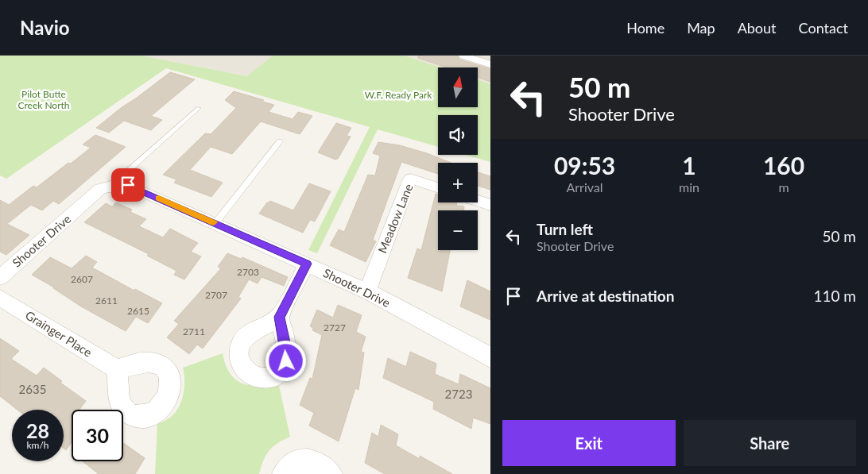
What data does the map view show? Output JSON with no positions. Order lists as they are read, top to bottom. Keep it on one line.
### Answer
{"streets":{"street":["Meadow Lane","Shooter Drive","Grainger Place"]},"crossings":[["Meadow Lane","Shooter Drive"]],"parks":["Pilot Butte Creek North","W.F. Ready Park"],"house_numbers":["2703","2607","2707","2611","2615","2727","2711","2635","2723"],"north":"top","page":{"header":"Navio","nav":["Home","Map","About","Contact"],"turn":["50 m","Shooter Drive"],"map_buttons":["+","−"],"eta":["09:53","Arrival","1","min","160","m"],"list":[{"name":"Turn left","note":"Shooter Drive","value":"50 m"},{"name":"Arrive at destination","value":"110 m"}],"speed":"28 km/h","limit":"30","buttons":["Exit","Share"]}}
